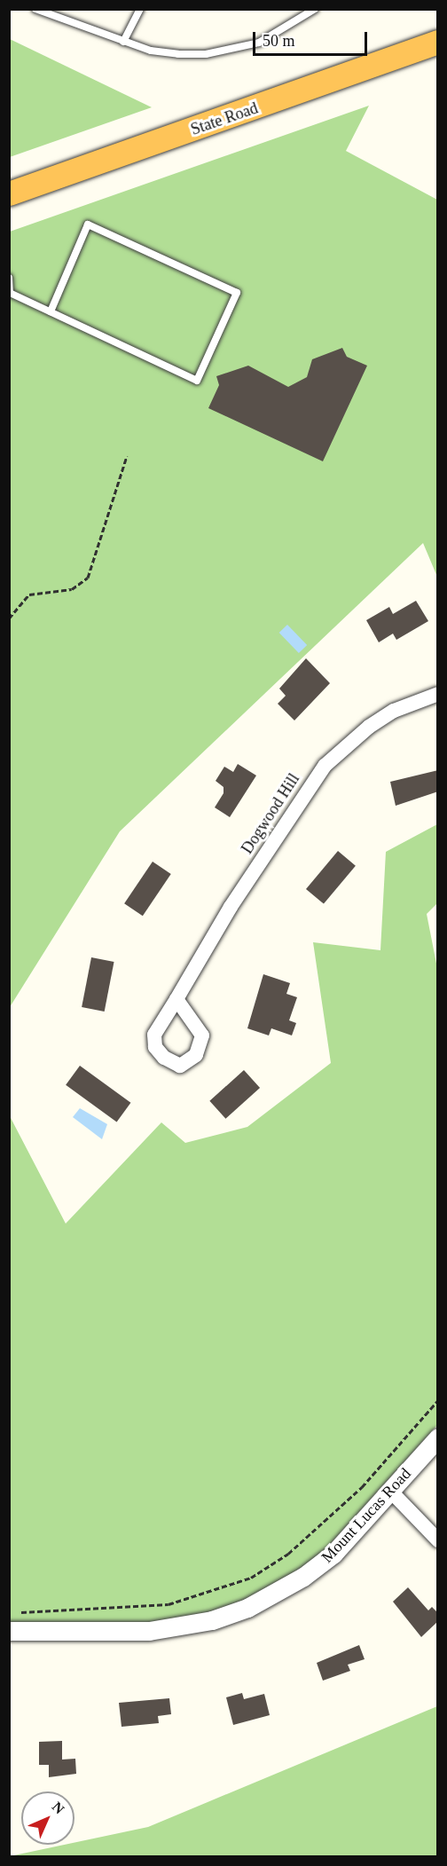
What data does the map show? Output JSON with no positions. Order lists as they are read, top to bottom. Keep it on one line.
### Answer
{"streets":{"highway":["State Road"],"street":["Dogwood Hill","Mount Lucas Road"]},"scale_bar":"50 m","north":"top right"}
